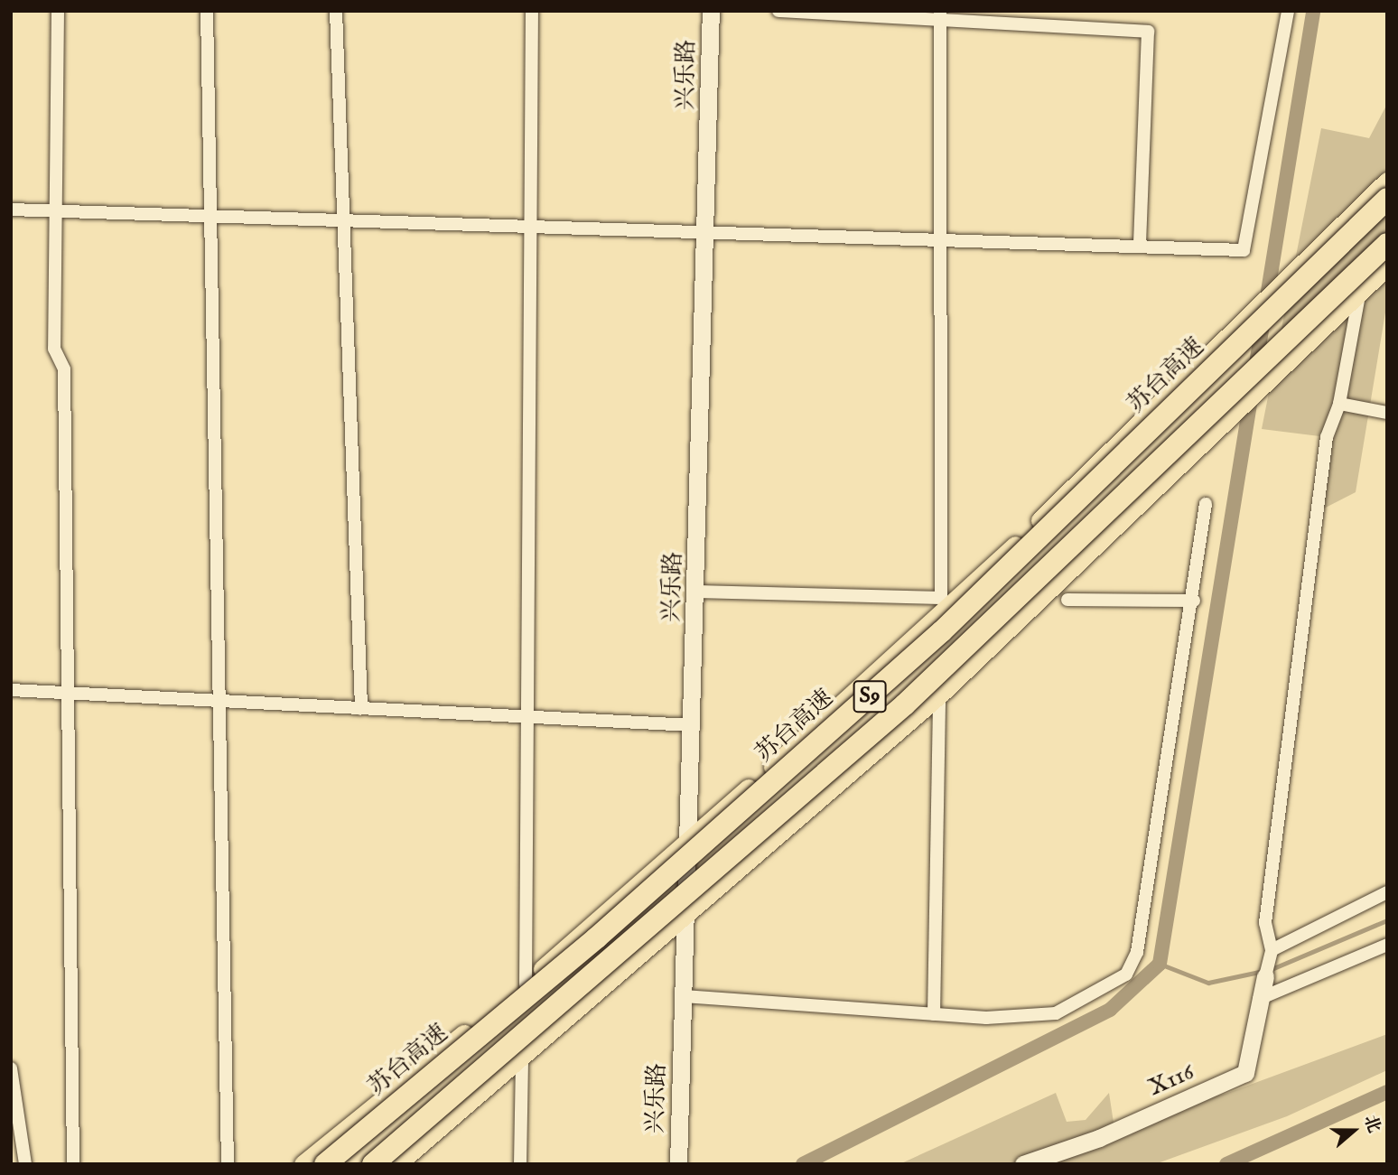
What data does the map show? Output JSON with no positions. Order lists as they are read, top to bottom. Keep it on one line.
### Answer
{"streets":{"highway":["苏台高速","S9"],"main road":["兴乐路","X116"]},"north":"right"}
